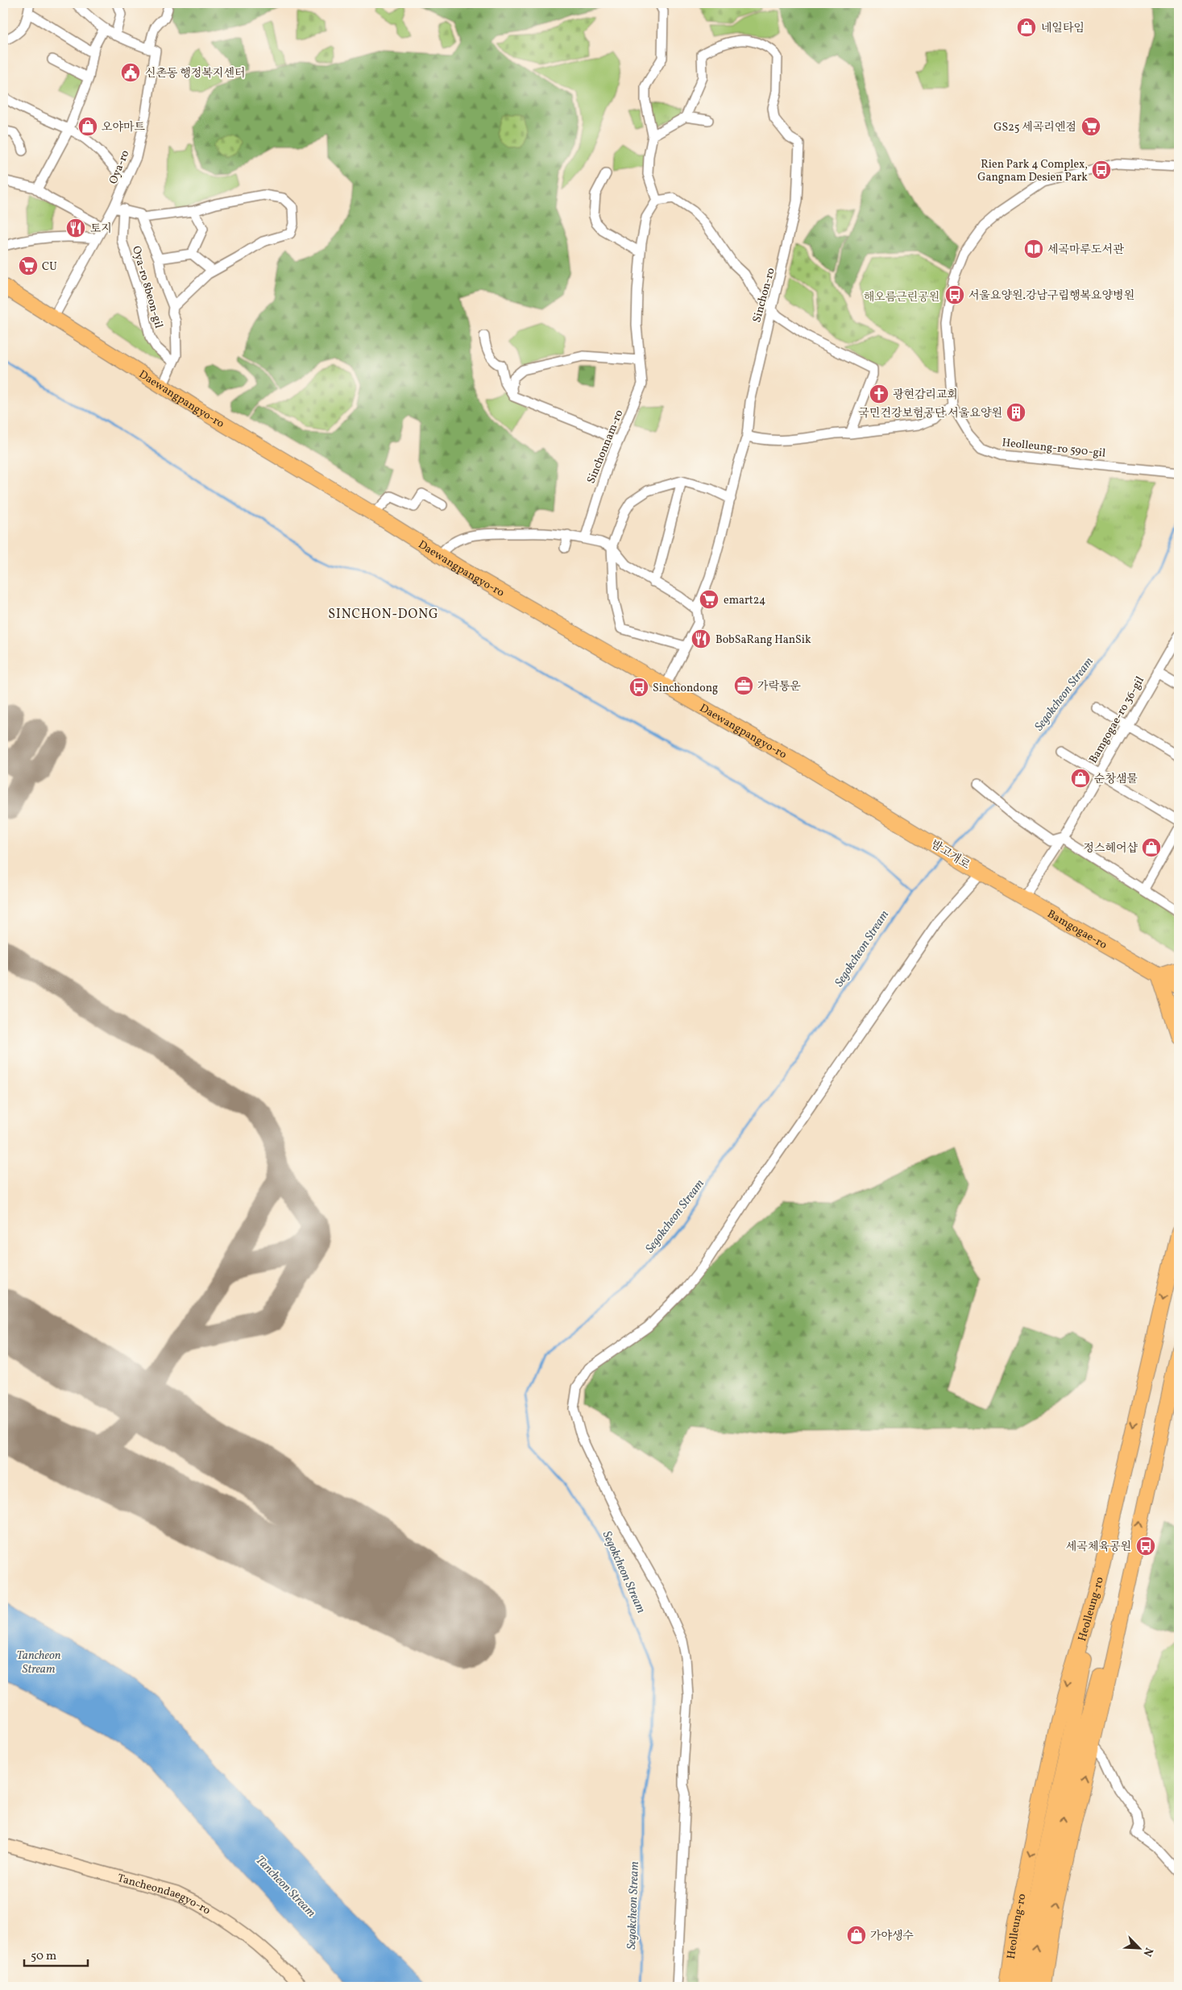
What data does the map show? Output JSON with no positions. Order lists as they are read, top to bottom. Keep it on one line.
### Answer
{"streets":{"main road":["Daewangpangyo-ro","밤고개로","Bamgogae-ro","Heolleung-ro"],"street":["Oya-ro","Oya-ro 8beon-gil","Sinchon-ro","Sinchonnam-ro","Heolleung-ro 590-gil","Bamgogae-ro 36-gil","Tancheondaegyo-ro"]},"crossings":[["Oya-ro","Daewangpangyo-ro"],["Sinchon-ro","Daewangpangyo-ro"],["Daewangpangyo-ro","밤고개로"],["Bamgogae-ro 36-gil","Bamgogae-ro"],["밤고개로","Bamgogae-ro"]],"districts":["SINCHON-DONG"],"water":["Segokcheon Stream","Tancheon Stream"],"parks":["해오름근린공원"],"places":{"shop":["네일타임","오야마트","순창샘물","정스헤어샵","가야생수"],"public building":["신촌동 행정복지센터"],"supermarket":["GS25 세곡리엔점","CU","emart24"],"bus stop":["Rien Park 4 Complex, Gangnam Desien Park","서울요양원.강남구립행복요양병원","Sinchondong","세곡체육공원"],"restaurant":["토지","BobSaRang HanSik"],"library":["세곡마루도서관"],"church":["광현감리교회"],"building":["국민건강보험공단 서울요양원"],"office":["가락통운"]},"scale_bar":"50 m","north":"bottom right"}
